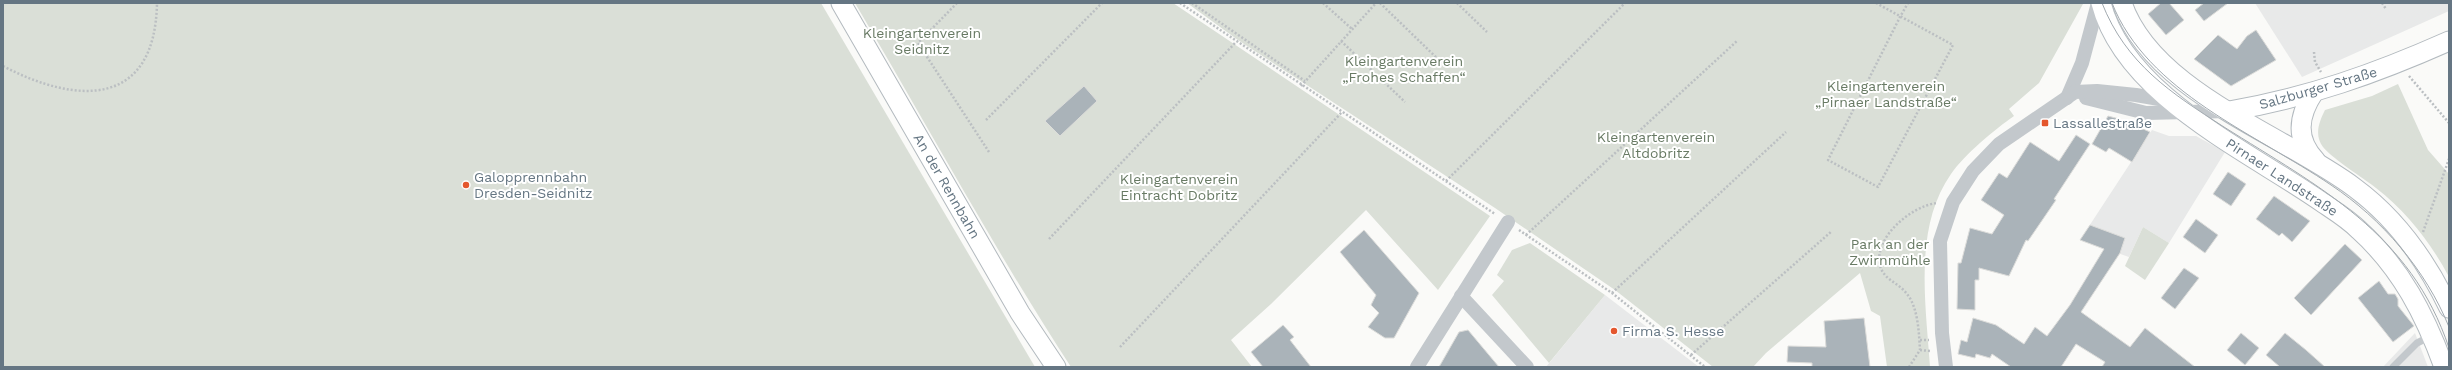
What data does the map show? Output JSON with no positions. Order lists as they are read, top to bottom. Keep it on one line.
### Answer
{"streets":{"street":["Salzburger Straße","Pirnaer Landstraße","An der Rennbahn"]},"crossings":[["Salzburger Straße","Pirnaer Landstraße"]],"parks":["Kleingartenverein Seidnitz","Kleingartenverein „Frohes Schaffen“","Kleingartenverein „Pirnaer Landstraße“","Kleingartenverein Altdobritz","Kleingartenverein Eintracht Dobritz","Park an der Zwirnmühle"],"places":{"transit":["Lassallestraße"],"other":["Galopprennbahn Dresden-Seidnitz","Firma S. Hesse"]}}
